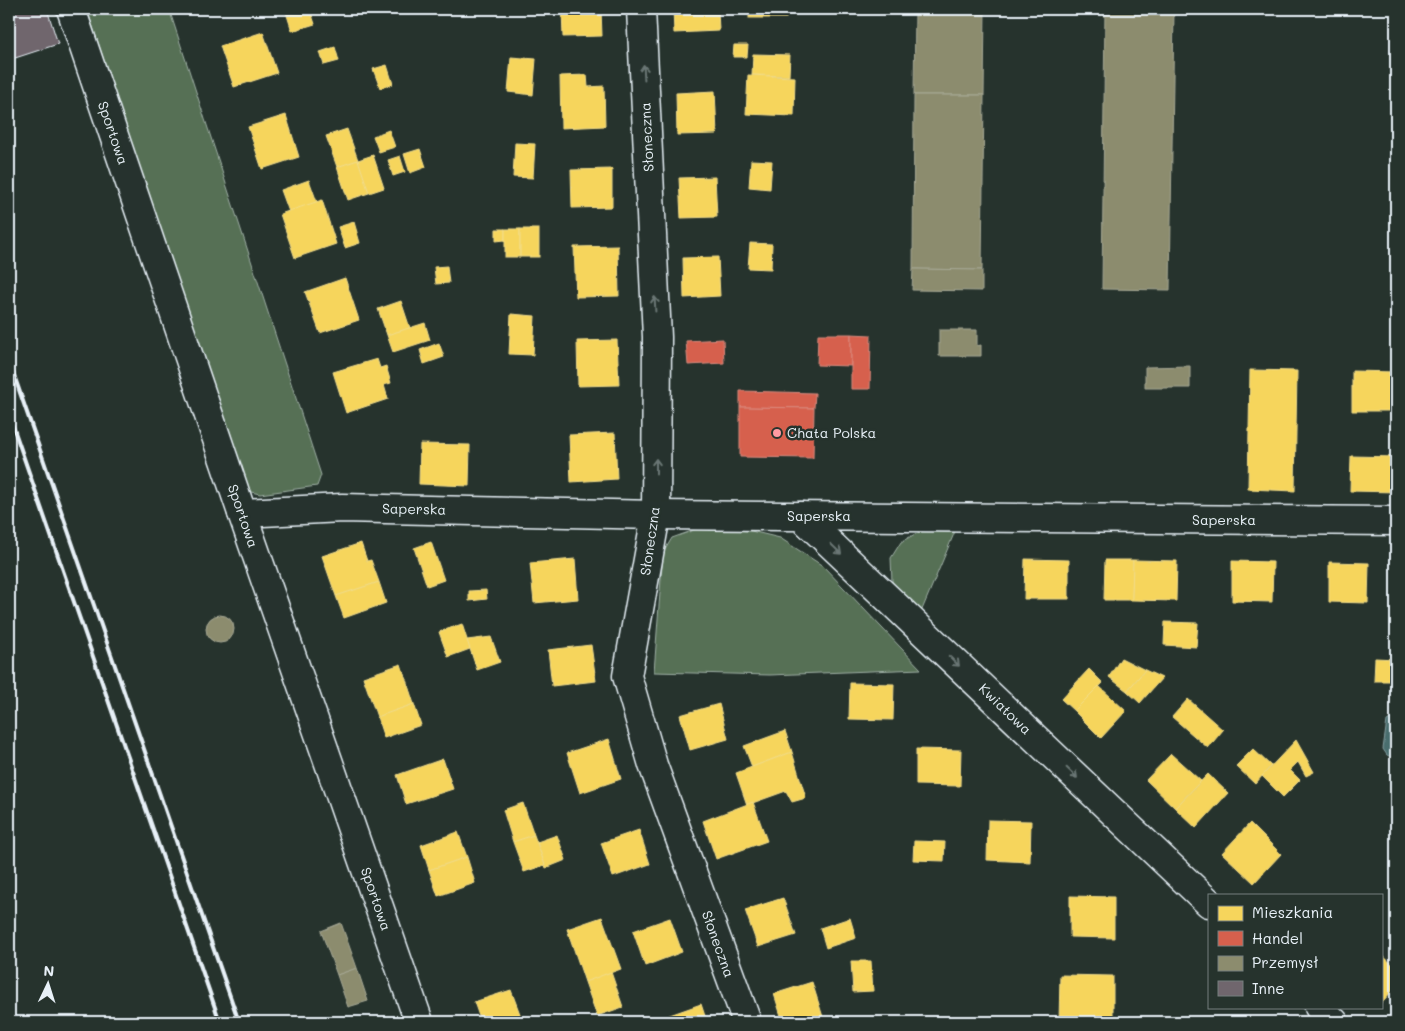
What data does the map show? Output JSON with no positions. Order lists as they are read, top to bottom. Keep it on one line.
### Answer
{"streets":{"street":["Sportowa","Słoneczna","Saperska","Kwiatowa"]},"crossings":[["Sportowa","Saperska"],["Słoneczna","Saperska"],["Saperska","Kwiatowa"]],"one_way":["Słoneczna","Kwiatowa"],"places":["Chata Polska"],"legend":["Mieszkania","Handel","Przemysł","Inne"],"north":"top"}
